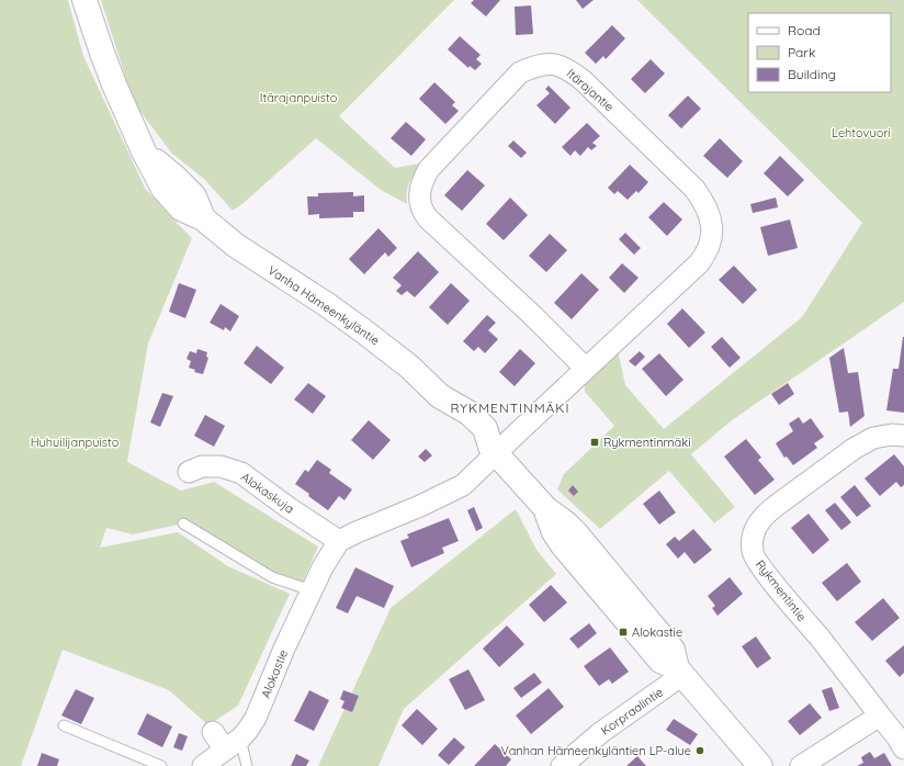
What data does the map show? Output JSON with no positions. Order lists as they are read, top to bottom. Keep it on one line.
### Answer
{"streets":{"street":["Itärajantie","Vanha Hämeenkyläntie","Alokaskuja","Rykmentintie","Alokastie","Korpraalintie"]},"crossings":[["Itärajantie","Vanha Hämeenkyläntie"],["Vanha Hämeenkyläntie","Korpraalintie"],["Alokaskuja","Alokastie"]],"districts":["RYKMENTINMÄKI"],"parks":["Itärajanpuisto","Lehtovuori","Huhuilijanpuisto"],"places":{"transit":["Rykmentinmäki","Alokastie"],"other":["Vanhan Hämeenkyläntien LP-alue"]},"legend":["Road","Park","Building"]}
